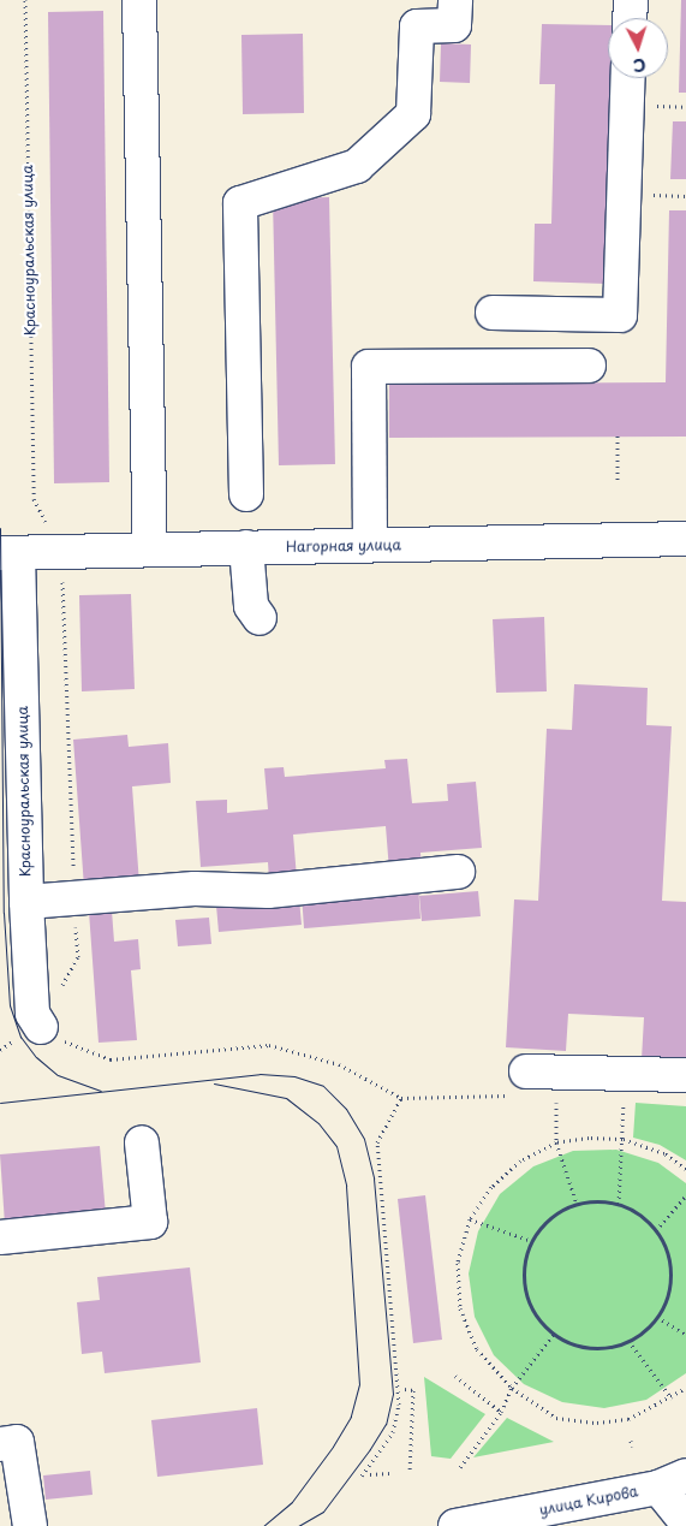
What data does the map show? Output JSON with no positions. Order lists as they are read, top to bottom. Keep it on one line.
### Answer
{"streets":{"street":["Красноуральская улица","Нагорная улица","улица Кирова"]},"crossings":[["Красноуральская улица","Нагорная улица"]],"north":"bottom"}
